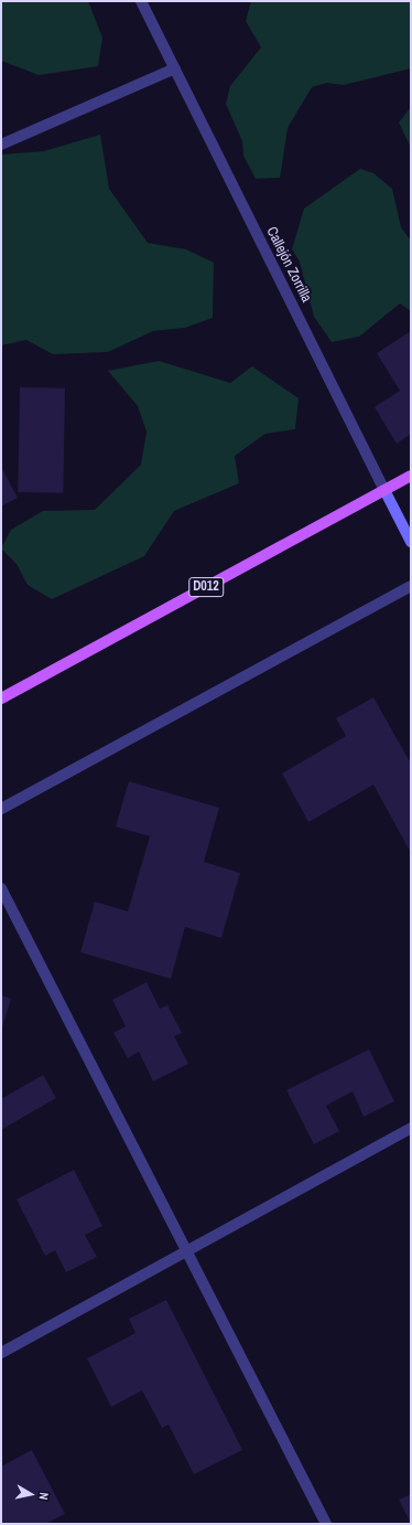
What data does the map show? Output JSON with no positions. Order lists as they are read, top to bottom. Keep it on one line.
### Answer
{"streets":{"main road":["D012"],"street":["Callejón Zorrilla"]},"crossings":[["Callejón Zorrilla","D012"]],"north":"right"}
